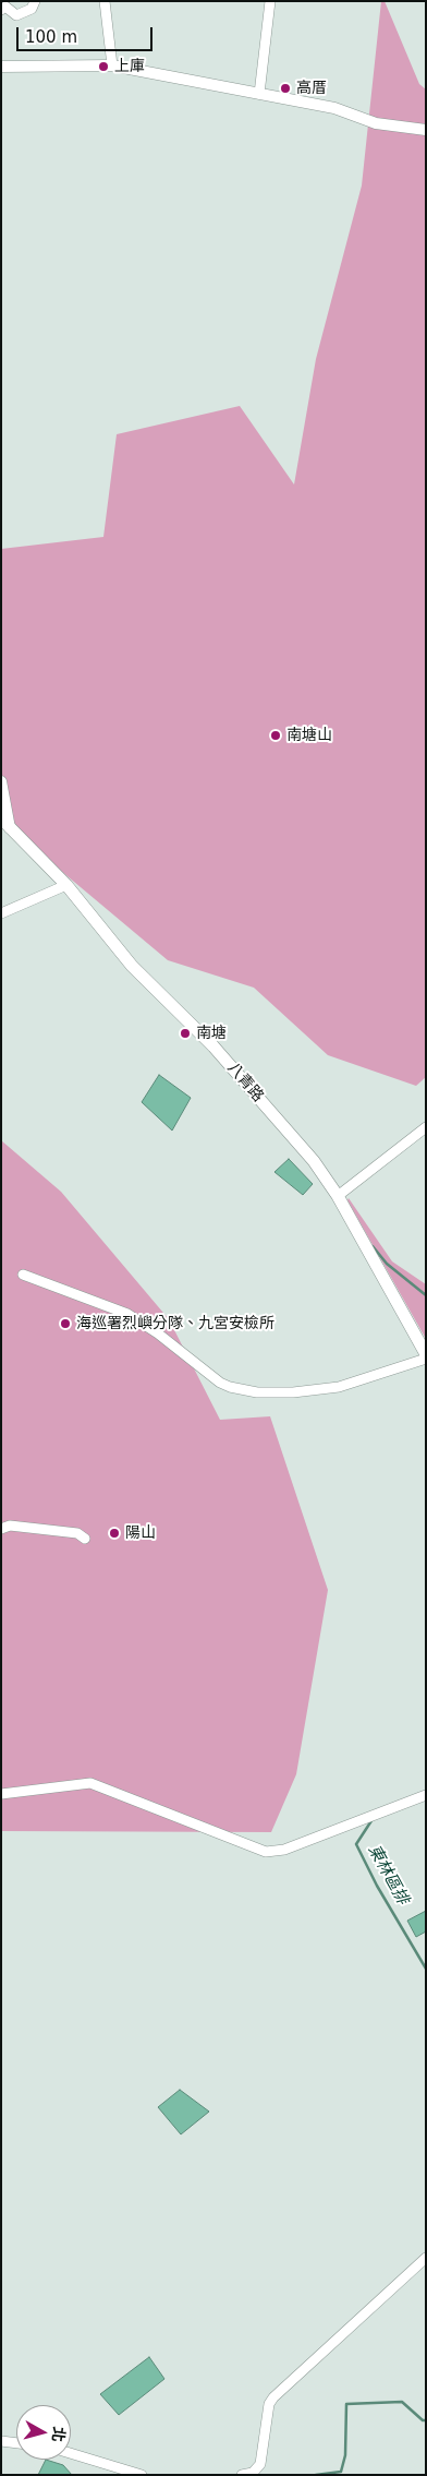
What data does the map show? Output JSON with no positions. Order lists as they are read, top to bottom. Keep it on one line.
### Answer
{"streets":{"main road":["八青路"]},"water":["東林區排"],"places":["上庫","高厝","南塘山","南塘","海巡署烈嶼分隊、九宮安檢所","陽山"],"scale_bar":"100 m","north":"right"}
